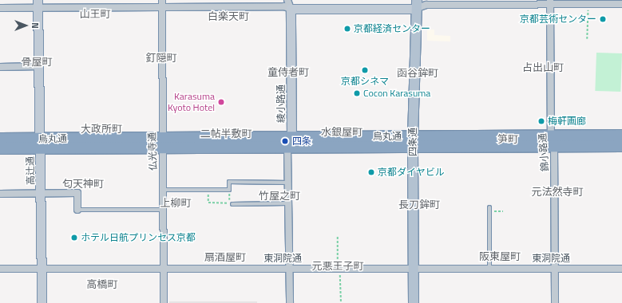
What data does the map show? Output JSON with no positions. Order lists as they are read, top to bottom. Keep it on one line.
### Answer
{"streets":{"highway":["烏丸通"],"main road":["四条通"],"street":["綾小路通","仏光寺通","錦小路通","高辻通","東洞院通"]},"crossings":[["綾小路通","烏丸通"],["綾小路通","東洞院通"],["烏丸通","四条通"],["烏丸通","仏光寺通"],["烏丸通","錦小路通"],["烏丸通","高辻通"],["四条通","東洞院通"],["仏光寺通","東洞院通"],["錦小路通","東洞院通"],["高辻通","東洞院通"]],"districts":["山王町","白楽天町","釘隠町","骨屋町","占出山町","童侍者町","函谷鉾町","大政所町","水銀屋町","二帖半敷町","笋町","匂天神町","元法然寺町","竹屋之町","上柳町","長刀鉾町","阪東屋町","扇酒屋町","元悪王子町","高橋町"],"places":["京都芸術センター","京都経済センター","京都シネマ","Cocon Karasuma","Karasuma Kyoto Hotel","梅軒画廊","四条","京都ダイヤビル","ホテル日航プリンセス京都"],"north":"right"}
